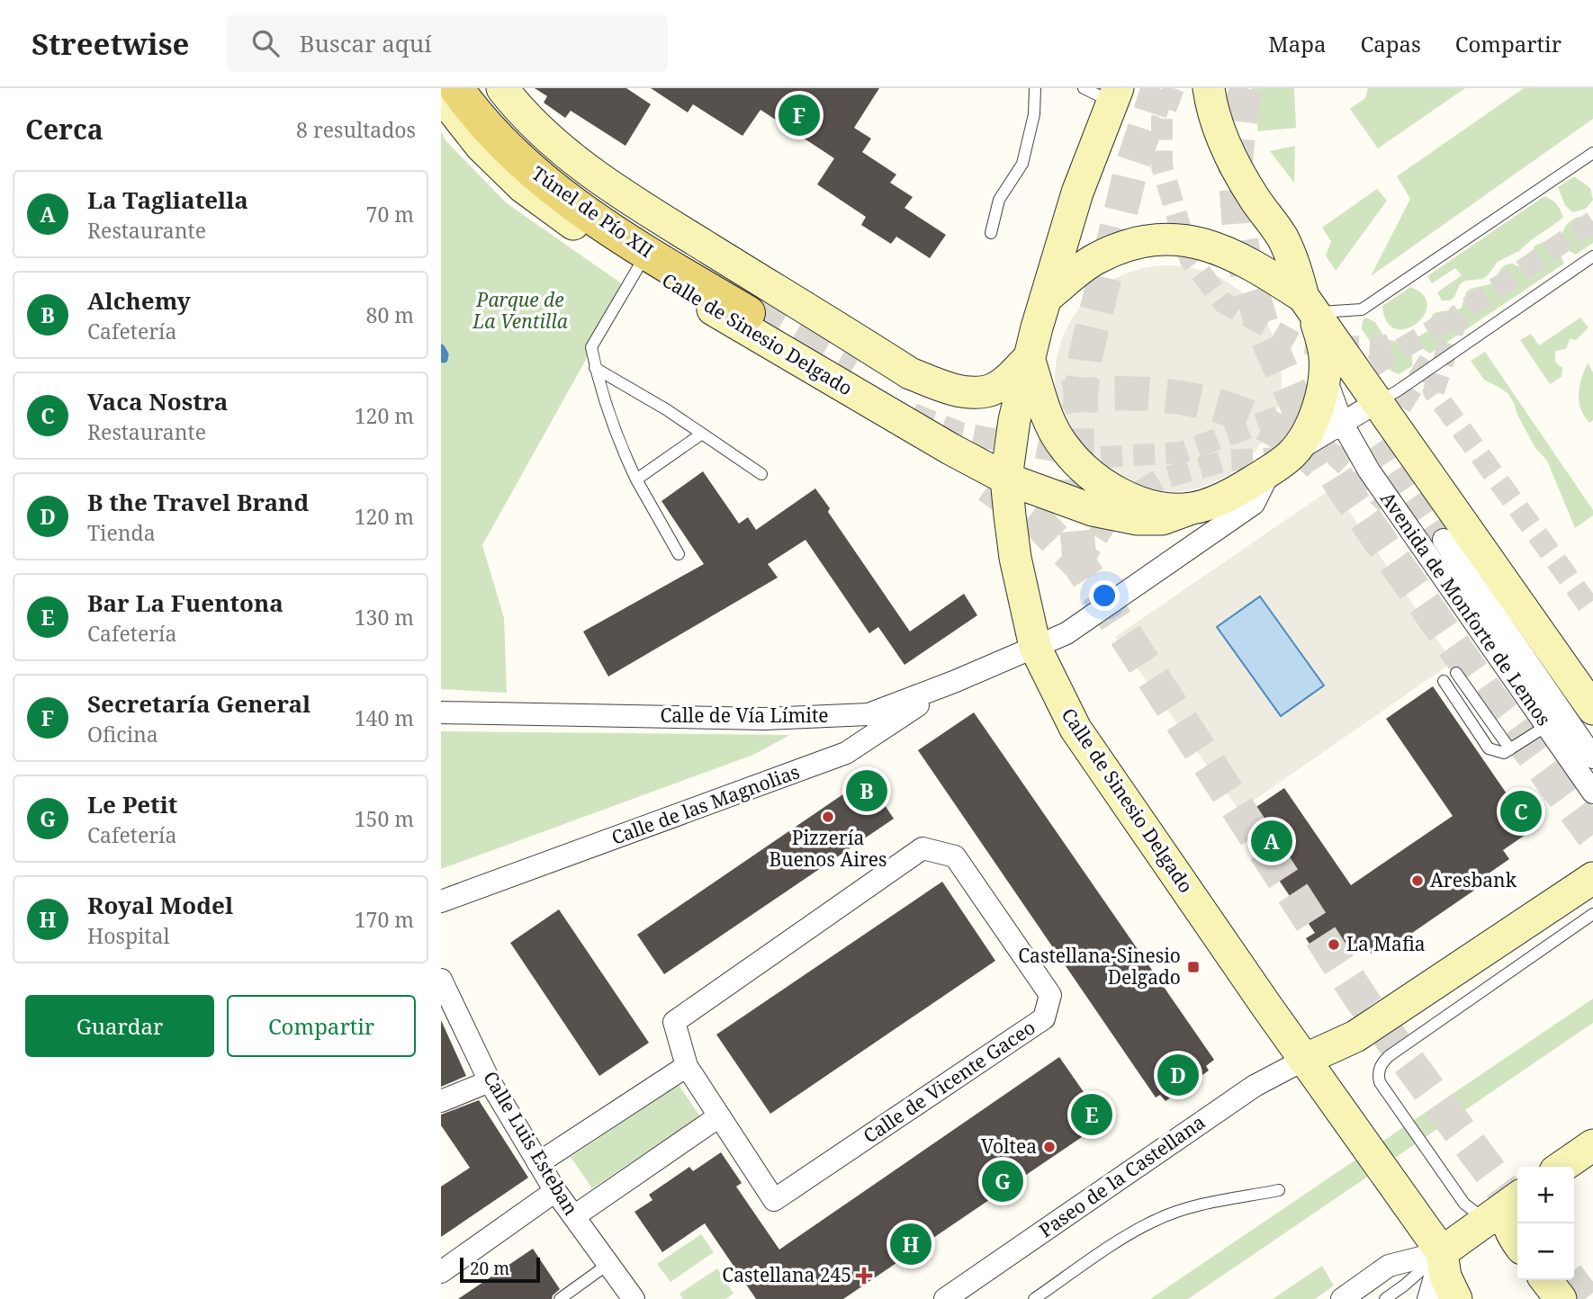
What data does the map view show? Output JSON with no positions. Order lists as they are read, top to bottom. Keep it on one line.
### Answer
{"streets":{"main road":["Túnel de Pío XII","Calle de Sinesio Delgado","Avenida de Monforte de Lemos","Paseo de la Castellana"],"street":["Calle de Vía Límite","Calle de las Magnolias","Calle de Vicente Gaceo","Calle Luis Esteban"]},"crossings":[["Calle de Sinesio Delgado","Avenida de Monforte de Lemos"],["Calle de Sinesio Delgado","Calle de Vía Límite"],["Calle de Sinesio Delgado","Paseo de la Castellana"],["Avenida de Monforte de Lemos","Calle de Vía Límite"],["Calle de Vía Límite","Calle de las Magnolias"]],"parks":["Parque de La Ventilla"],"places":{"other":["Pizzería Buenos Aires","Aresbank","La Mafia","Voltea"],"transit":["Castellana-Sinesio Delgado"],"health":["Castellana 245"]},"scale_bar":"20 m","page":{"header":"Streetwise","search":"Buscar aquí","nav":["Mapa","Capas","Compartir"],"heading":["Cerca","8 resultados"],"pins":["F","B","C","A","D","E","G","H"],"list":[{"mark":"A","name":"La Tagliatella","note":"Restaurante","value":"70 m"},{"mark":"B","name":"Alchemy","note":"Cafetería","value":"80 m"},{"mark":"C","name":"Vaca Nostra","note":"Restaurante","value":"120 m"},{"mark":"D","name":"B the Travel Brand","note":"Tienda","value":"120 m"},{"mark":"E","name":"Bar La Fuentona","note":"Cafetería","value":"130 m"},{"mark":"F","name":"Secretaría General","note":"Oficina","value":"140 m"},{"mark":"G","name":"Le Petit","note":"Cafetería","value":"150 m"},{"mark":"H","name":"Royal Model","note":"Hospital","value":"170 m"}],"buttons":["Guardar","Compartir"],"map_buttons":["+","−"],"scale":"20 m"}}
